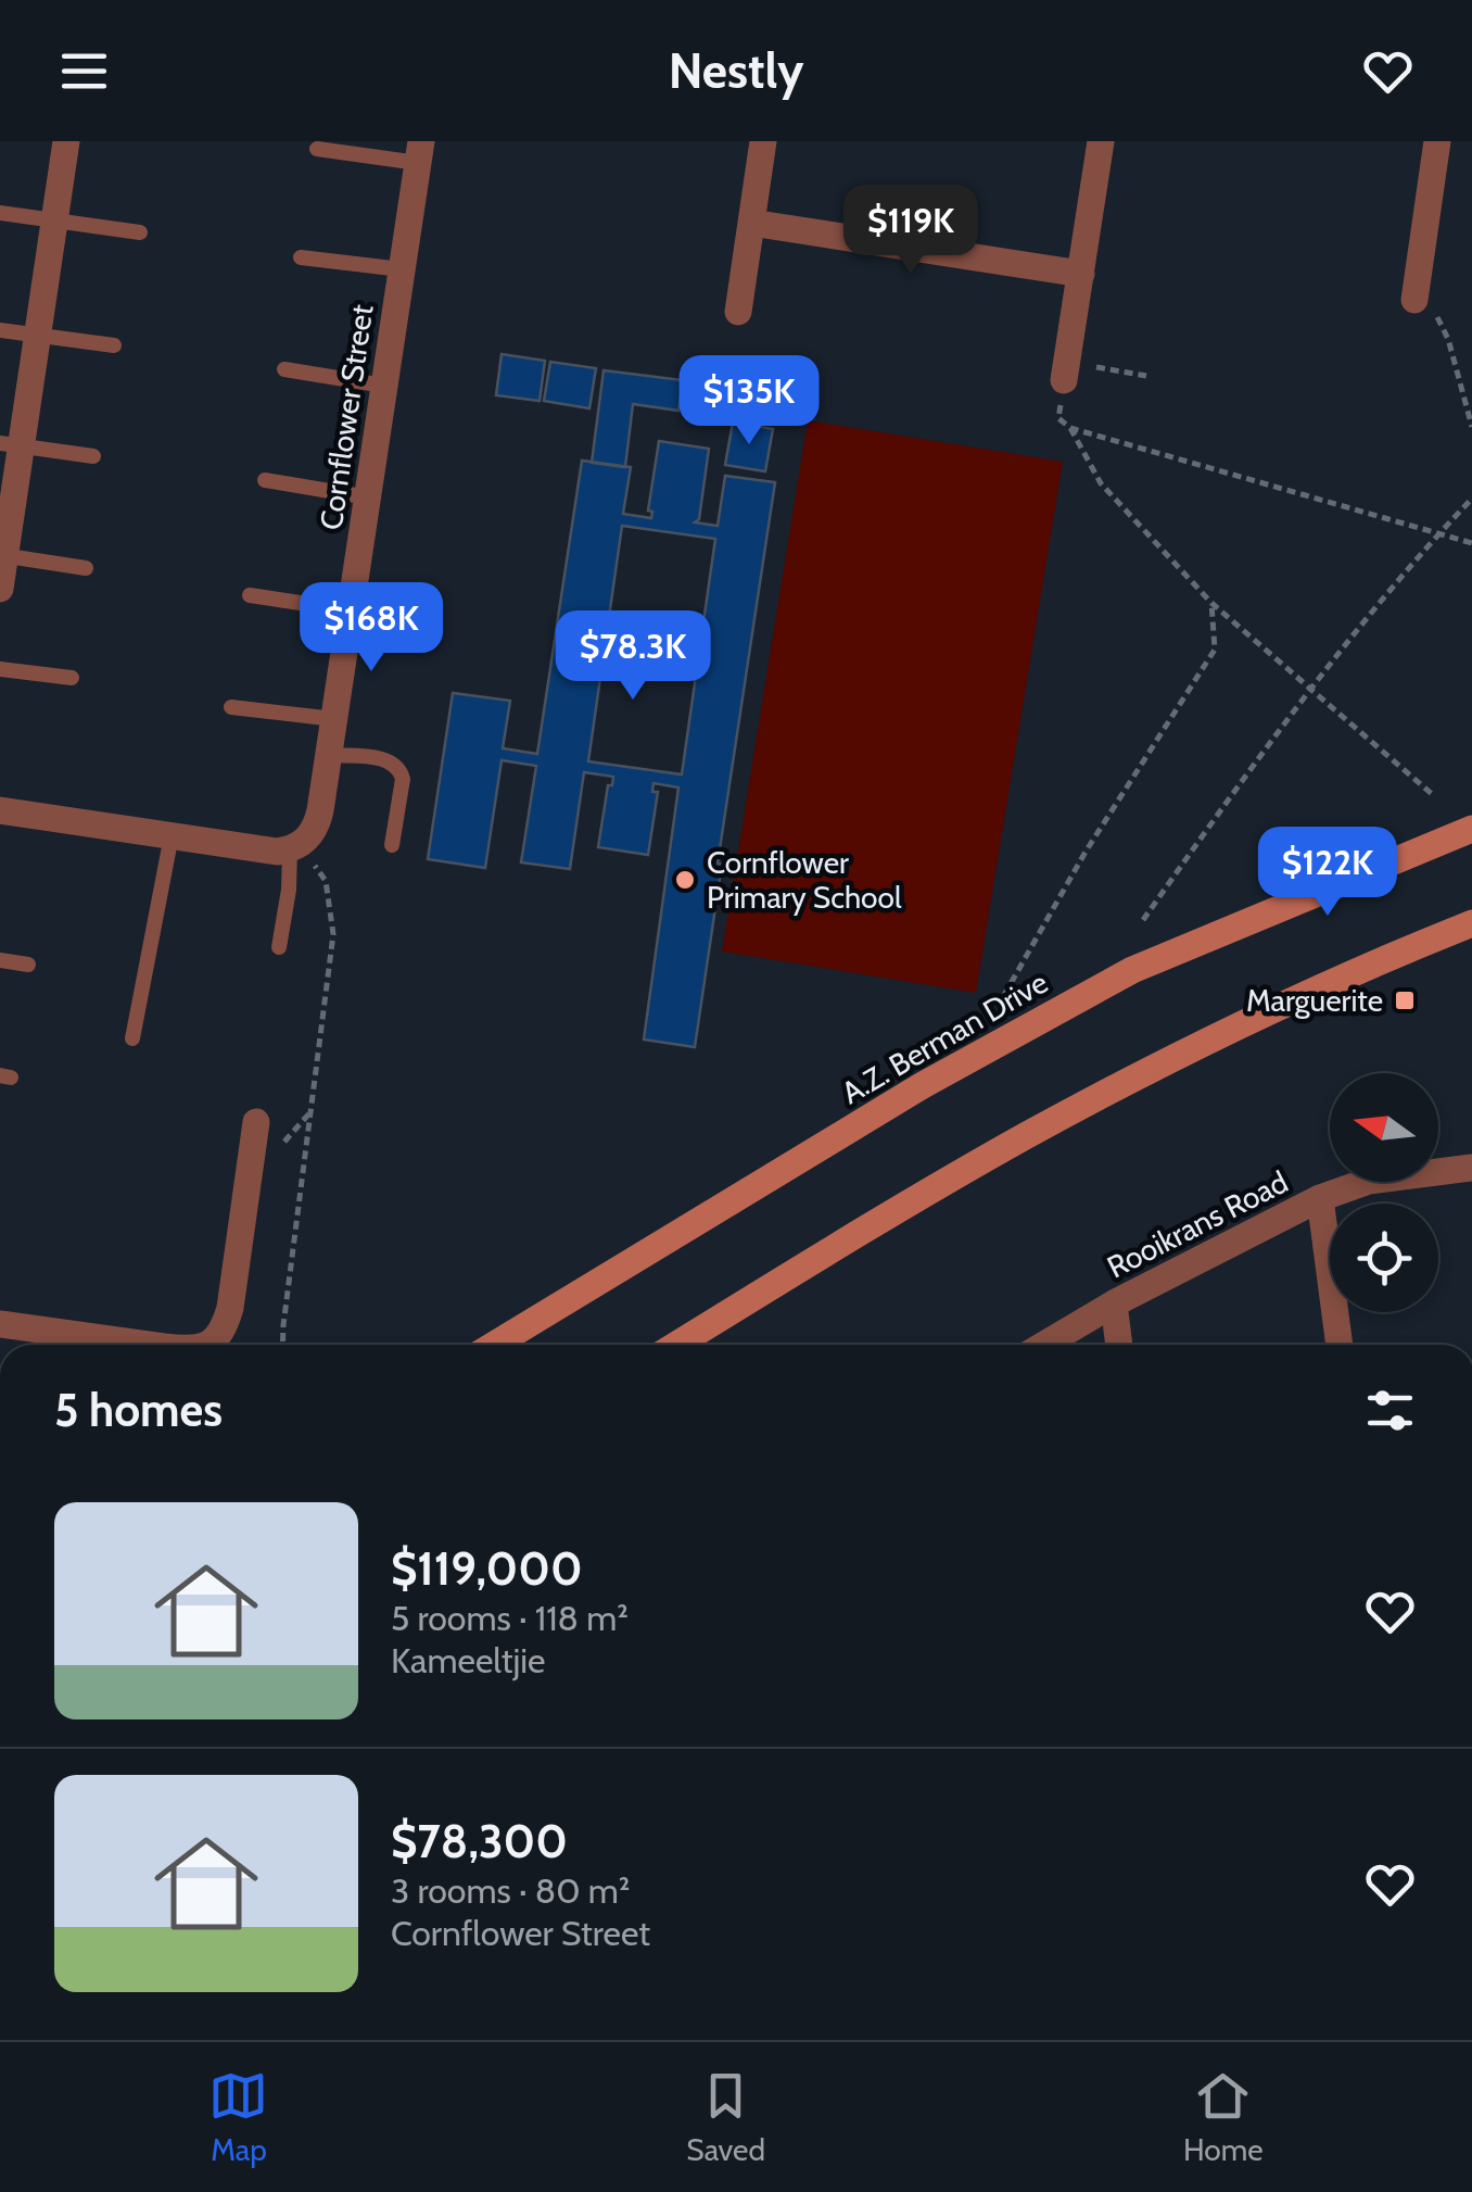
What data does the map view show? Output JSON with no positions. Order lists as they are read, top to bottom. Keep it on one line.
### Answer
{"streets":{"main road":["A.Z. Berman Drive"],"street":["Cornflower Street","Rooikrans Road"]},"places":{"other":["Cornflower Primary School"],"transit":["Marguerite"]},"north":"left","page":{"header":"Nestly","price":["$119K","$135K","$168K","$78.3K","$122K"],"heading":"5 homes","list":[{"name":"$119,000","note":"5 rooms · 118 m² · Kameeltjie"},{"name":"$78,300","note":"3 rooms · 80 m² · Cornflower Street"}],"tabs":["Map","Saved","Home"]}}
